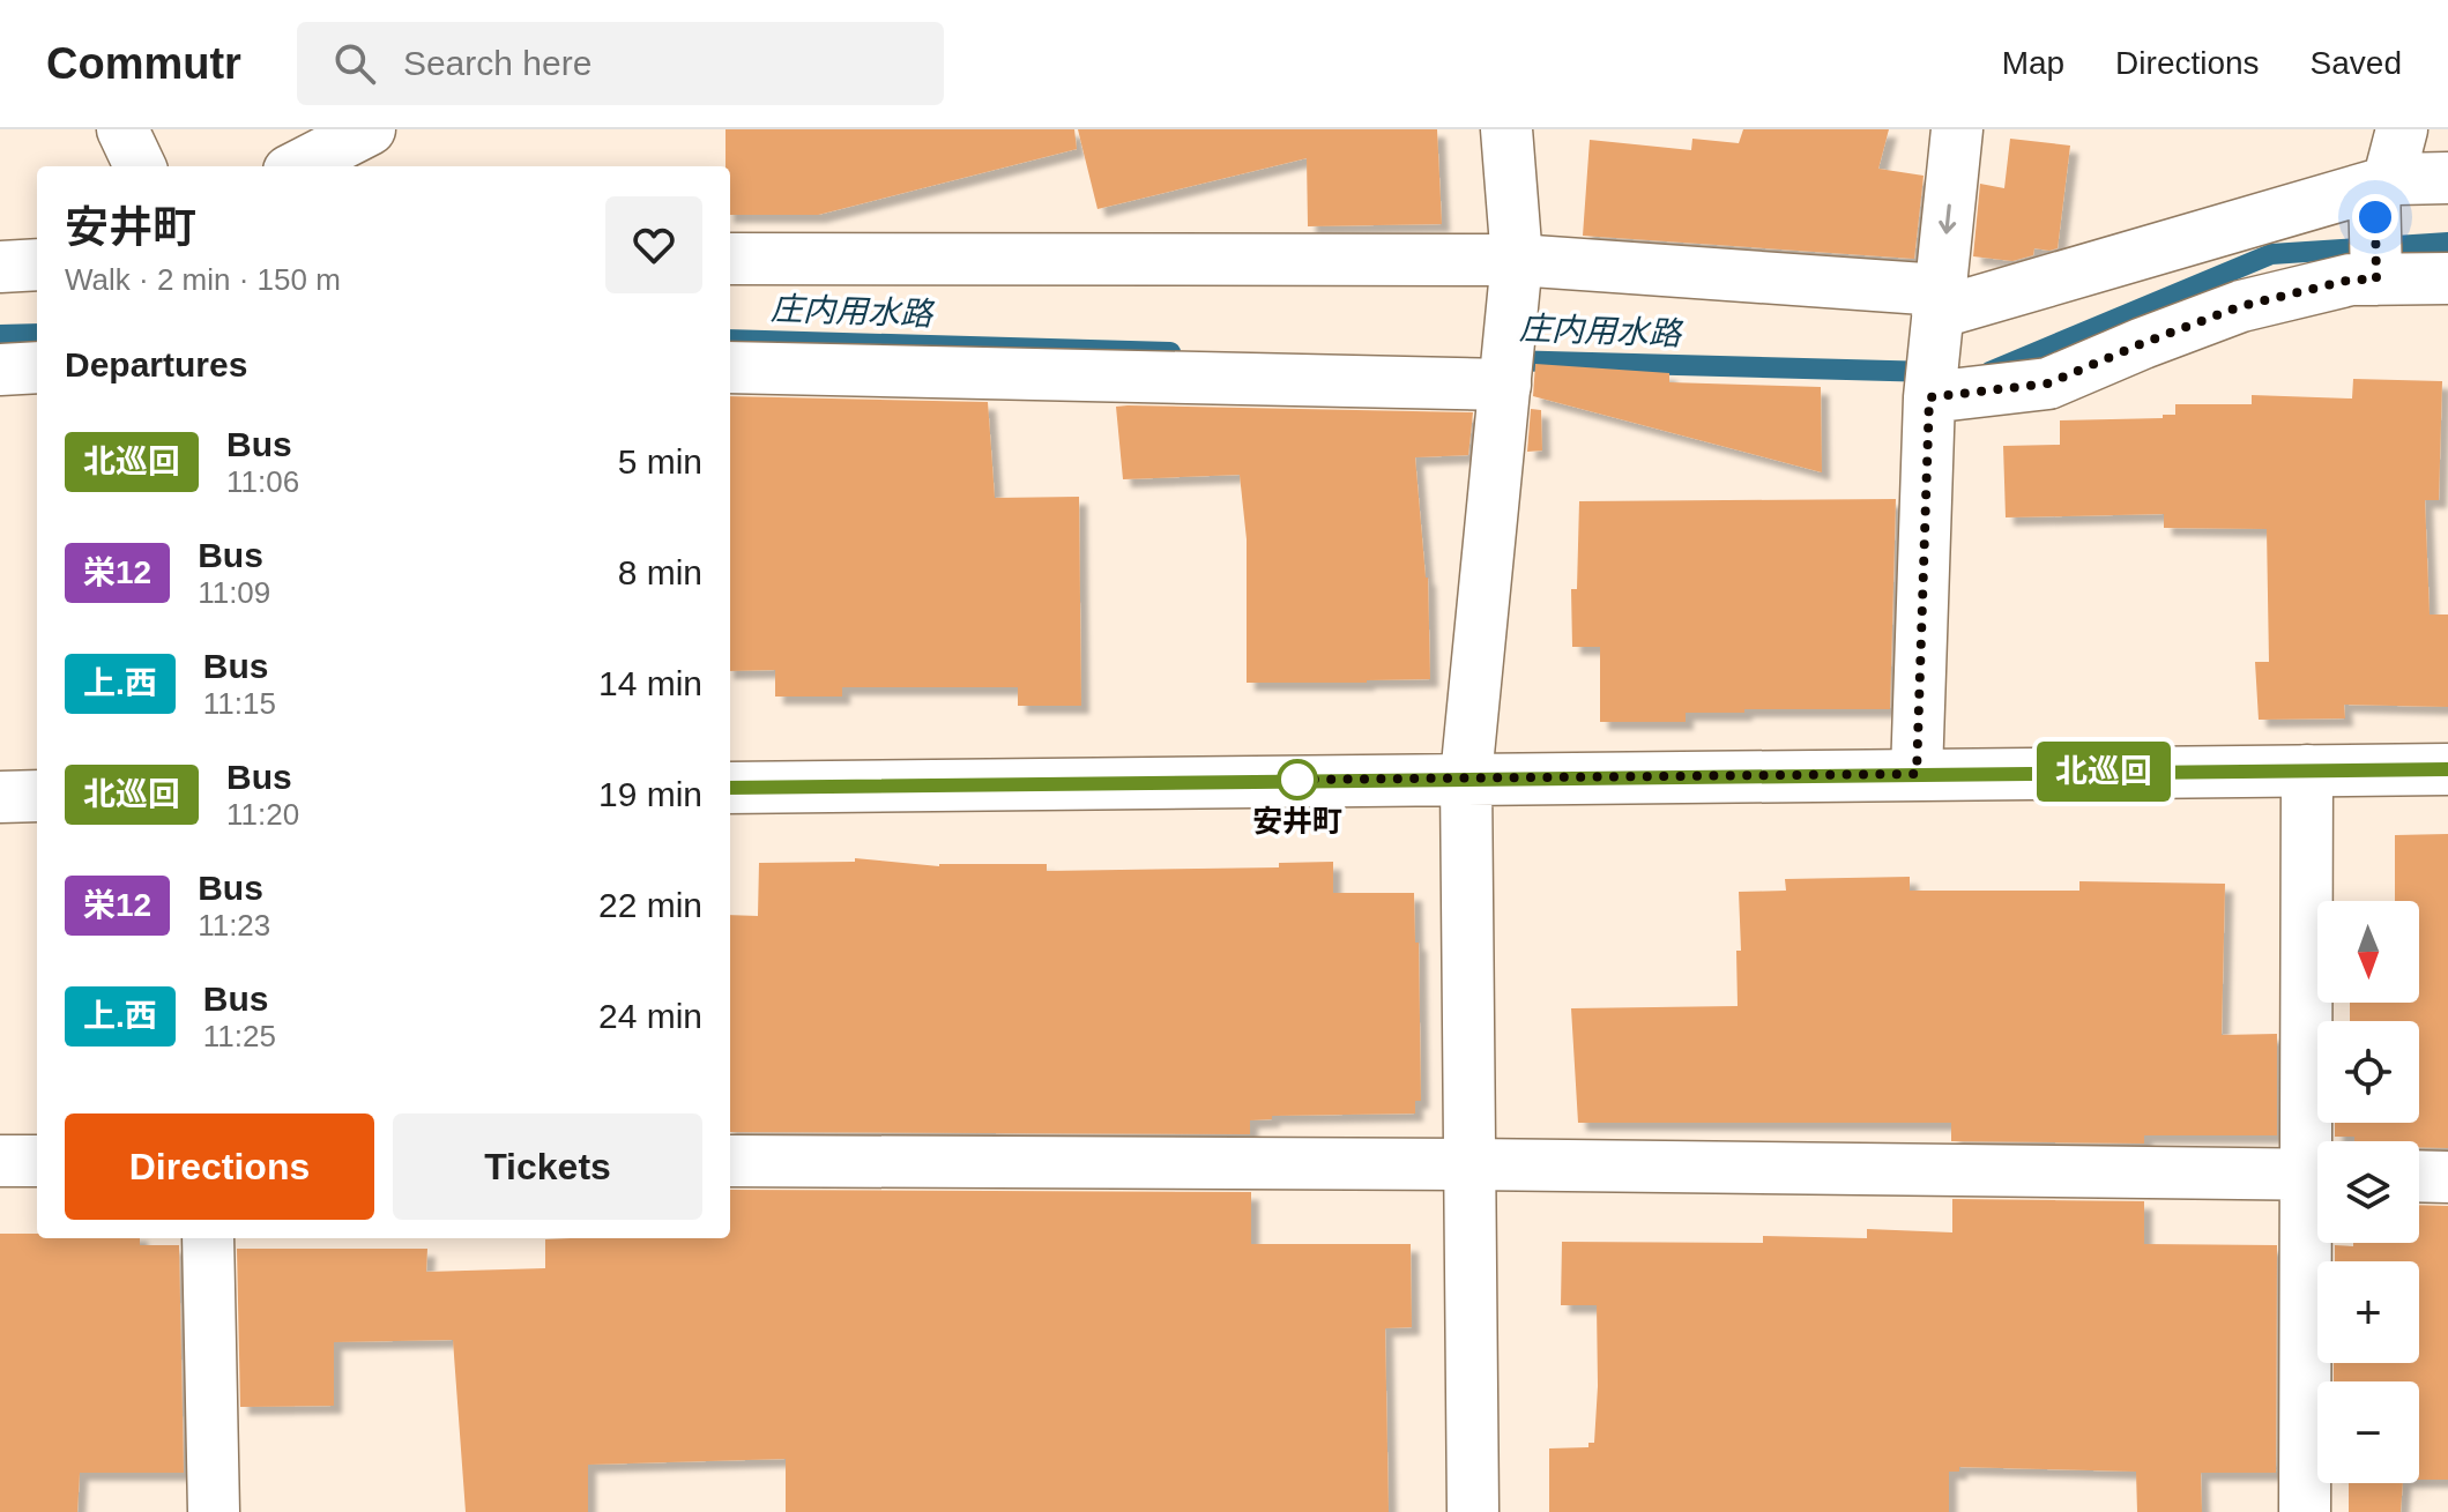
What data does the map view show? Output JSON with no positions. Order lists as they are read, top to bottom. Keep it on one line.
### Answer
{"water":["庄内用水路"],"places":["安井町"],"lines":["bus line 北巡回"],"north":"bottom","page":{"header":"Commutr","search":"Search here","nav":["Map","Directions","Saved"],"on_map":"北巡回","heading":[["安井町","Walk · 2 min · 150 m"],"Departures"],"list":[{"mark":"北巡回","name":"Bus","note":"11:06","value":"5 min"},{"mark":"栄12","name":"Bus","note":"11:09","value":"8 min"},{"mark":"上.西","name":"Bus","note":"11:15","value":"14 min"},{"mark":"北巡回","name":"Bus","note":"11:20","value":"19 min"},{"mark":"栄12","name":"Bus","note":"11:23","value":"22 min"},{"mark":"上.西","name":"Bus","note":"11:25","value":"24 min"}],"map_buttons":["+","−"],"buttons":["Directions","Tickets"]}}
